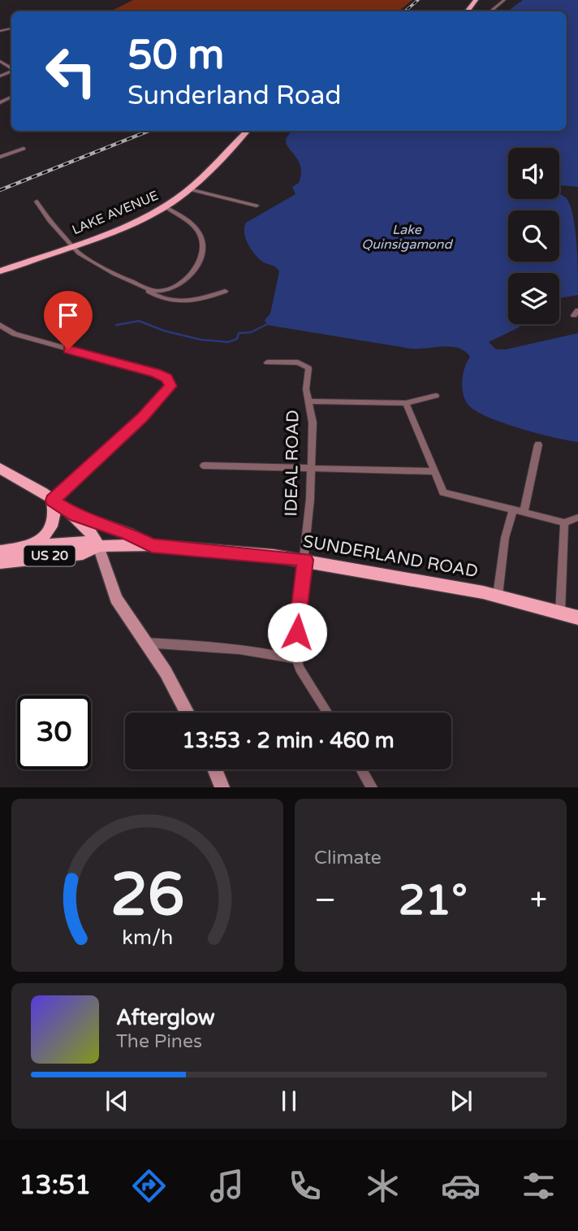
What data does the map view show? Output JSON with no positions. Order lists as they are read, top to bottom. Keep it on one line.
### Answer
{"streets":{"main road":["LAKE AVENUE","US 20","SUNDERLAND ROAD"],"street":["IDEAL ROAD"]},"crossings":[["IDEAL ROAD","SUNDERLAND ROAD"],["US 20","SUNDERLAND ROAD"]],"water":["Lake Quinsigamond"],"page":{"turn":["50 m","Sunderland Road"],"limit":"30","trip":"13:53 · 2 min · 460 m","tile":"Climate","heat":["−","21°","+"],"song":["Afterglow","The Pines"],"tabs":"13:51","gauge":["26","km/h"]}}
